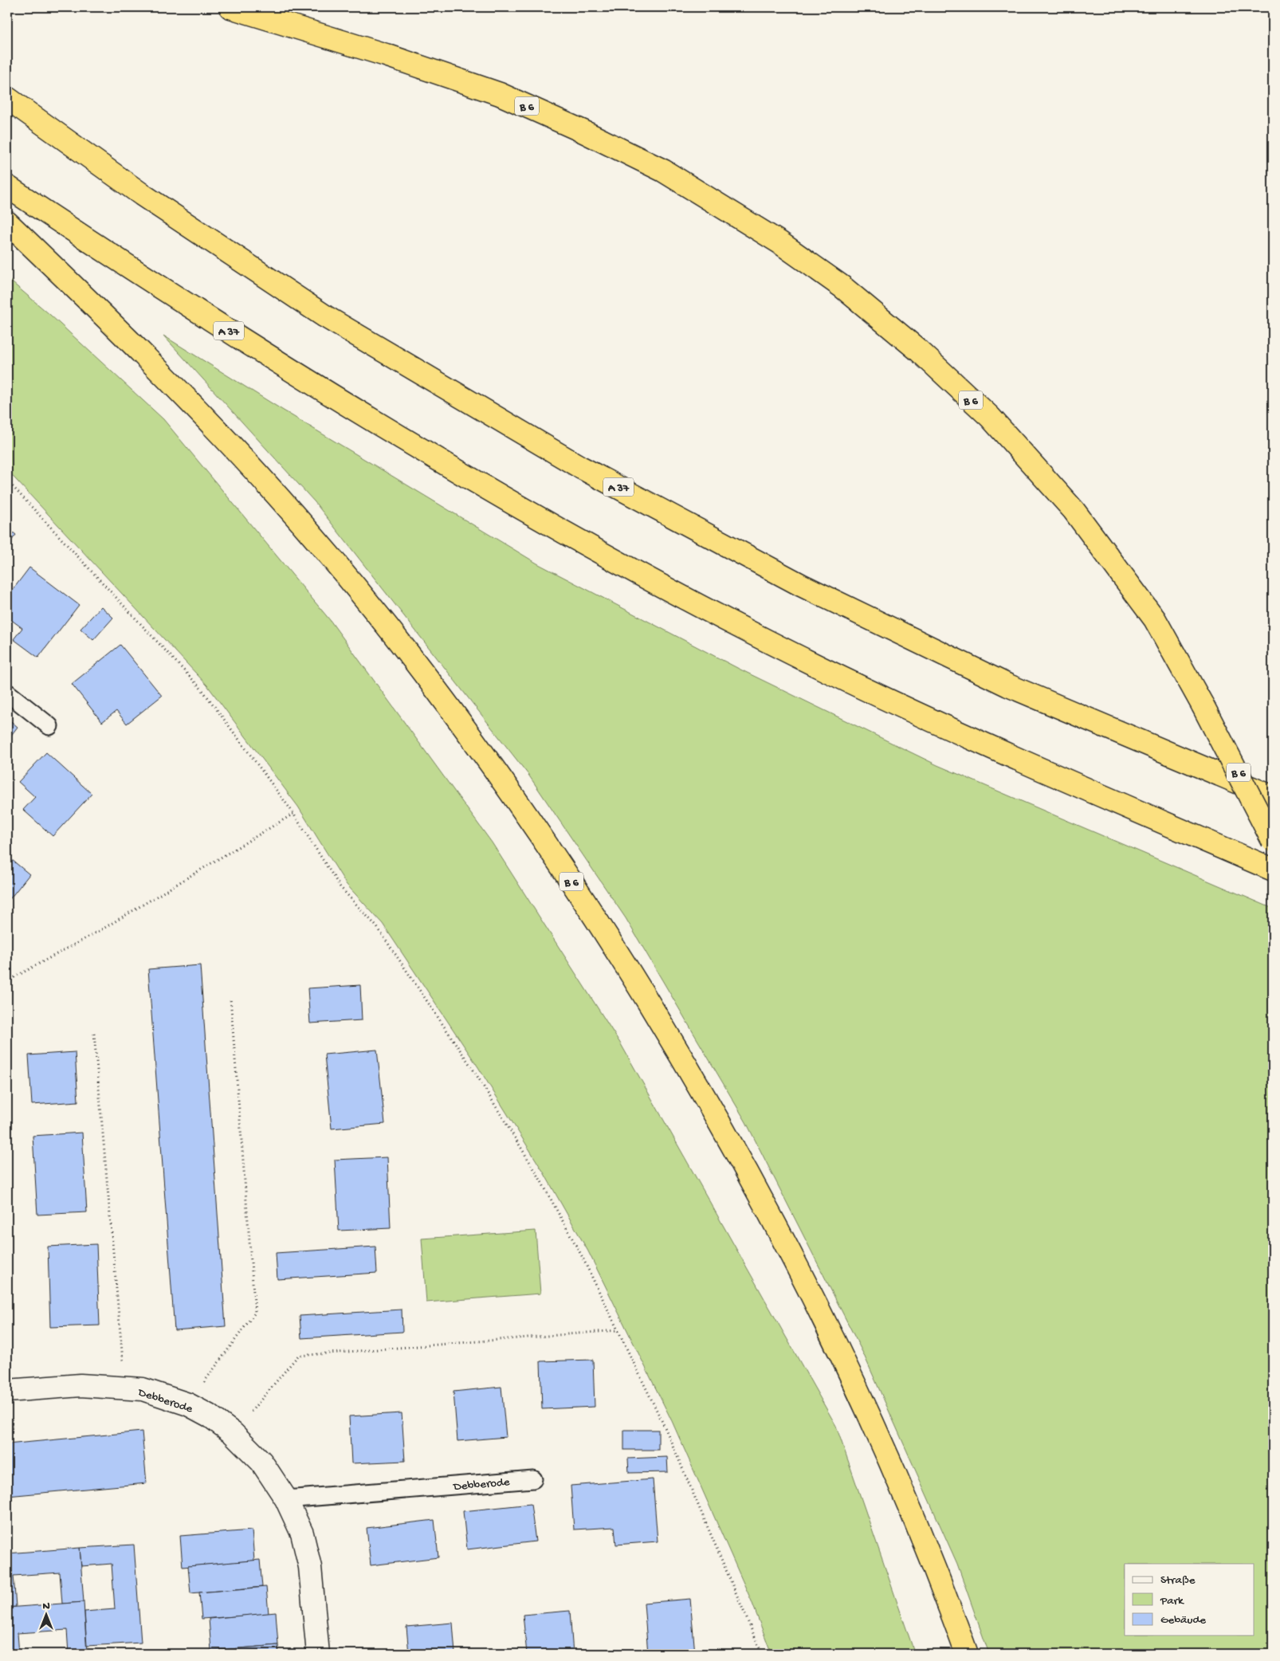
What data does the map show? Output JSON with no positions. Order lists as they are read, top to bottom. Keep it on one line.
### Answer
{"streets":{"highway":["B 6","A 37"],"street":["Debberode"]},"legend":["Straße","Park","Gebäude"],"north":"top"}
